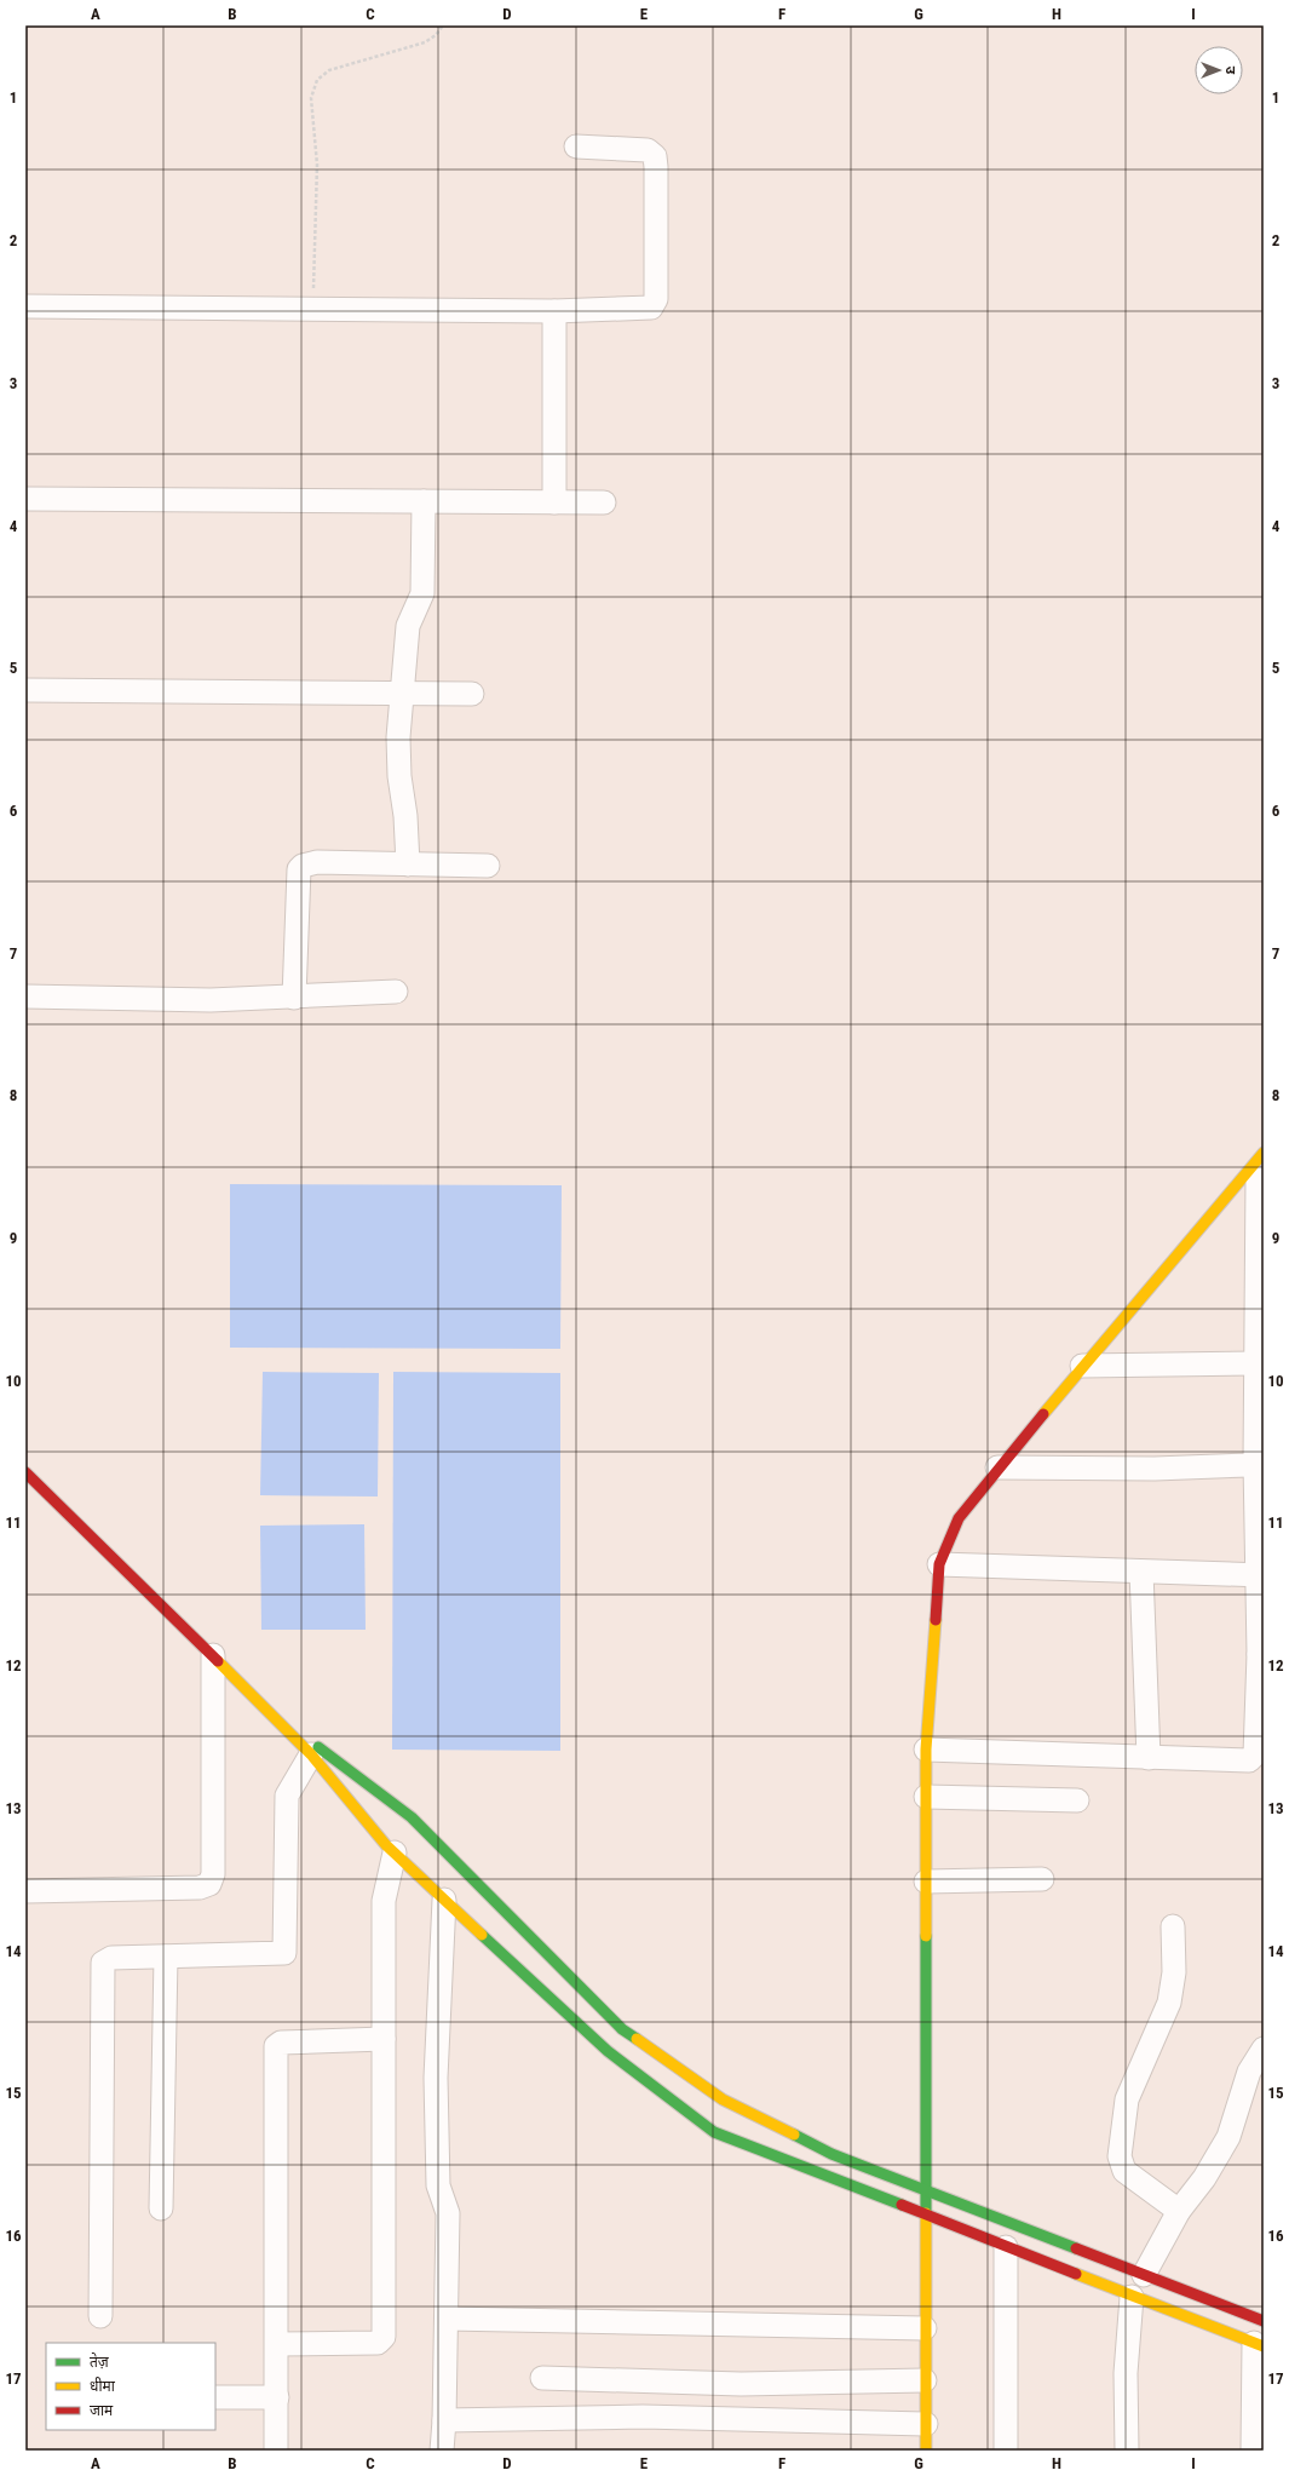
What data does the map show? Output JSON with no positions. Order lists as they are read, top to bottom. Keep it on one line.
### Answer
{"legend":["तेज़","धीमा","जाम"],"north":"right","grid":{"columns":["A","B","C","D","E","F","G","H","I"],"rows":["1","2","3","4","5","6","7","8","9","10","11","12","13","14","15","16","17"]}}
